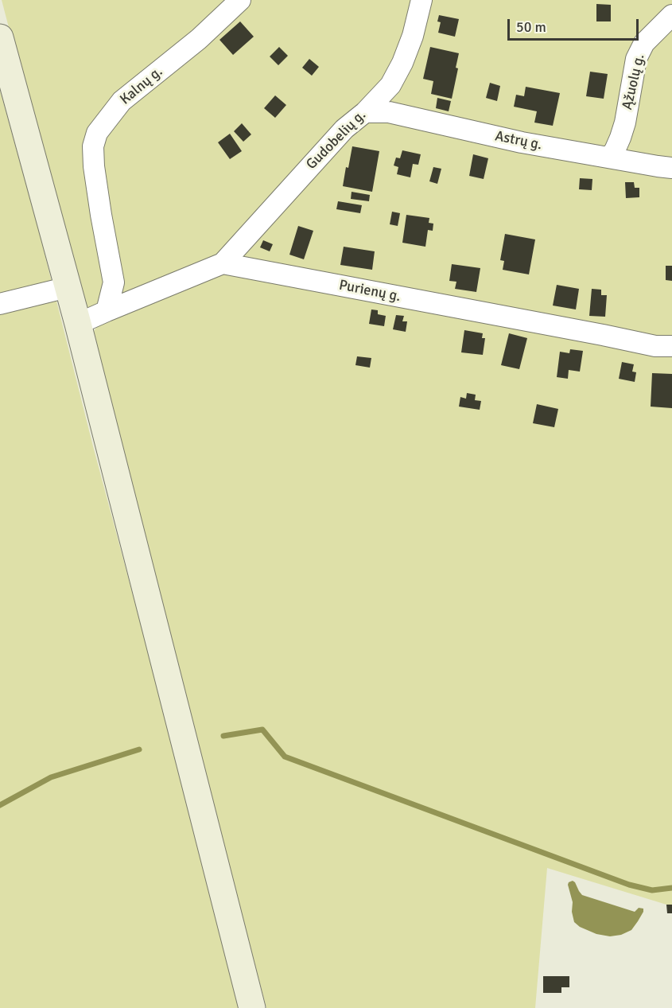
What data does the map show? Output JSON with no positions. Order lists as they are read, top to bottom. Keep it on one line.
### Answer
{"streets":{"street":["Ąžuolų g.","Kalnų g.","Gudobelių g.","Astrų g.","Purienų g."]},"crossings":[["Ąžuolų g.","Astrų g."],["Gudobelių g.","Astrų g."],["Gudobelių g.","Purienų g."]],"scale_bar":"50 m"}
